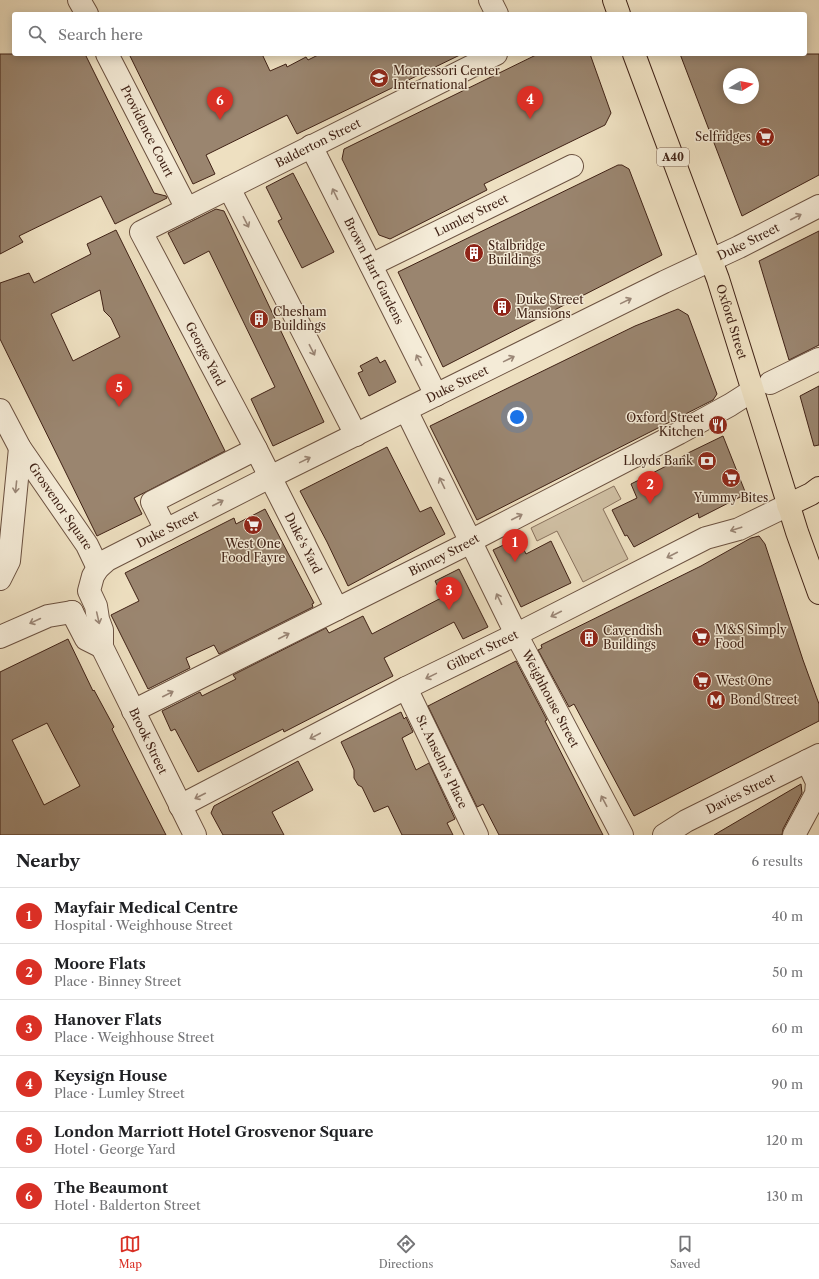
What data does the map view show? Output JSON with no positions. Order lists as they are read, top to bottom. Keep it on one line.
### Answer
{"streets":{"main road":["A40","Oxford Street"],"street":["Providence Court","Balderton Street","Lumley Street","Duke Street","Brown Hart Gardens","George Yard","Grosvenor Square","Duke's Yard","Binney Street","Gilbert Street","Weighhouse Street","Brook Street","St. Anselm's Place","Davies Street"]},"crossings":[["Providence Court","Balderton Street"],["Balderton Street","Brown Hart Gardens"],["Balderton Street","George Yard"],["Lumley Street","Brown Hart Gardens"],["Duke Street","Brown Hart Gardens"],["Duke Street","Oxford Street"],["Duke Street","George Yard"],["Duke Street","Grosvenor Square"],["Duke Street","Duke's Yard"],["Duke Street","Weighhouse Street"],["Oxford Street","Binney Street"],["Oxford Street","Gilbert Street"],["George Yard","Duke's Yard"],["Duke's Yard","Binney Street"],["Binney Street","Weighhouse Street"],["Binney Street","Brook Street"],["Gilbert Street","Weighhouse Street"],["Gilbert Street","Brook Street"],["Gilbert Street","St. Anselm's Place"]],"one_way":["Duke Street","Grosvenor Square","Binney Street","Gilbert Street","Weighhouse Street"],"places":{"school or university":["Montessori Center International"],"supermarket":["Selfridges","Yummy Bites","West One Food Fayre","M&S Simply Food","West One"],"building":["Stalbridge Buildings","Duke Street Mansions","Chesham Buildings","Cavendish Buildings"],"restaurant":["Oxford Street Kitchen"],"bank":["Lloyds Bank"],"metro station":["Bond Street"]},"north":"right","page":{"search":"Search here","pins":["4","6","5","2","1","3"],"heading":["Nearby","6 results"],"list":[{"mark":"1","name":"Mayfair Medical Centre","note":"Hospital · Weighhouse Street","value":"40 m"},{"mark":"2","name":"Moore Flats","note":"Place · Binney Street","value":"50 m"},{"mark":"3","name":"Hanover Flats","note":"Place · Weighhouse Street","value":"60 m"},{"mark":"4","name":"Keysign House","note":"Place · Lumley Street","value":"90 m"},{"mark":"5","name":"London Marriott Hotel Grosvenor Square","note":"Hotel · George Yard","value":"120 m"},{"mark":"6","name":"The Beaumont","note":"Hotel · Balderton Street","value":"130 m"}],"nav":["Map","Directions","Saved"]}}
